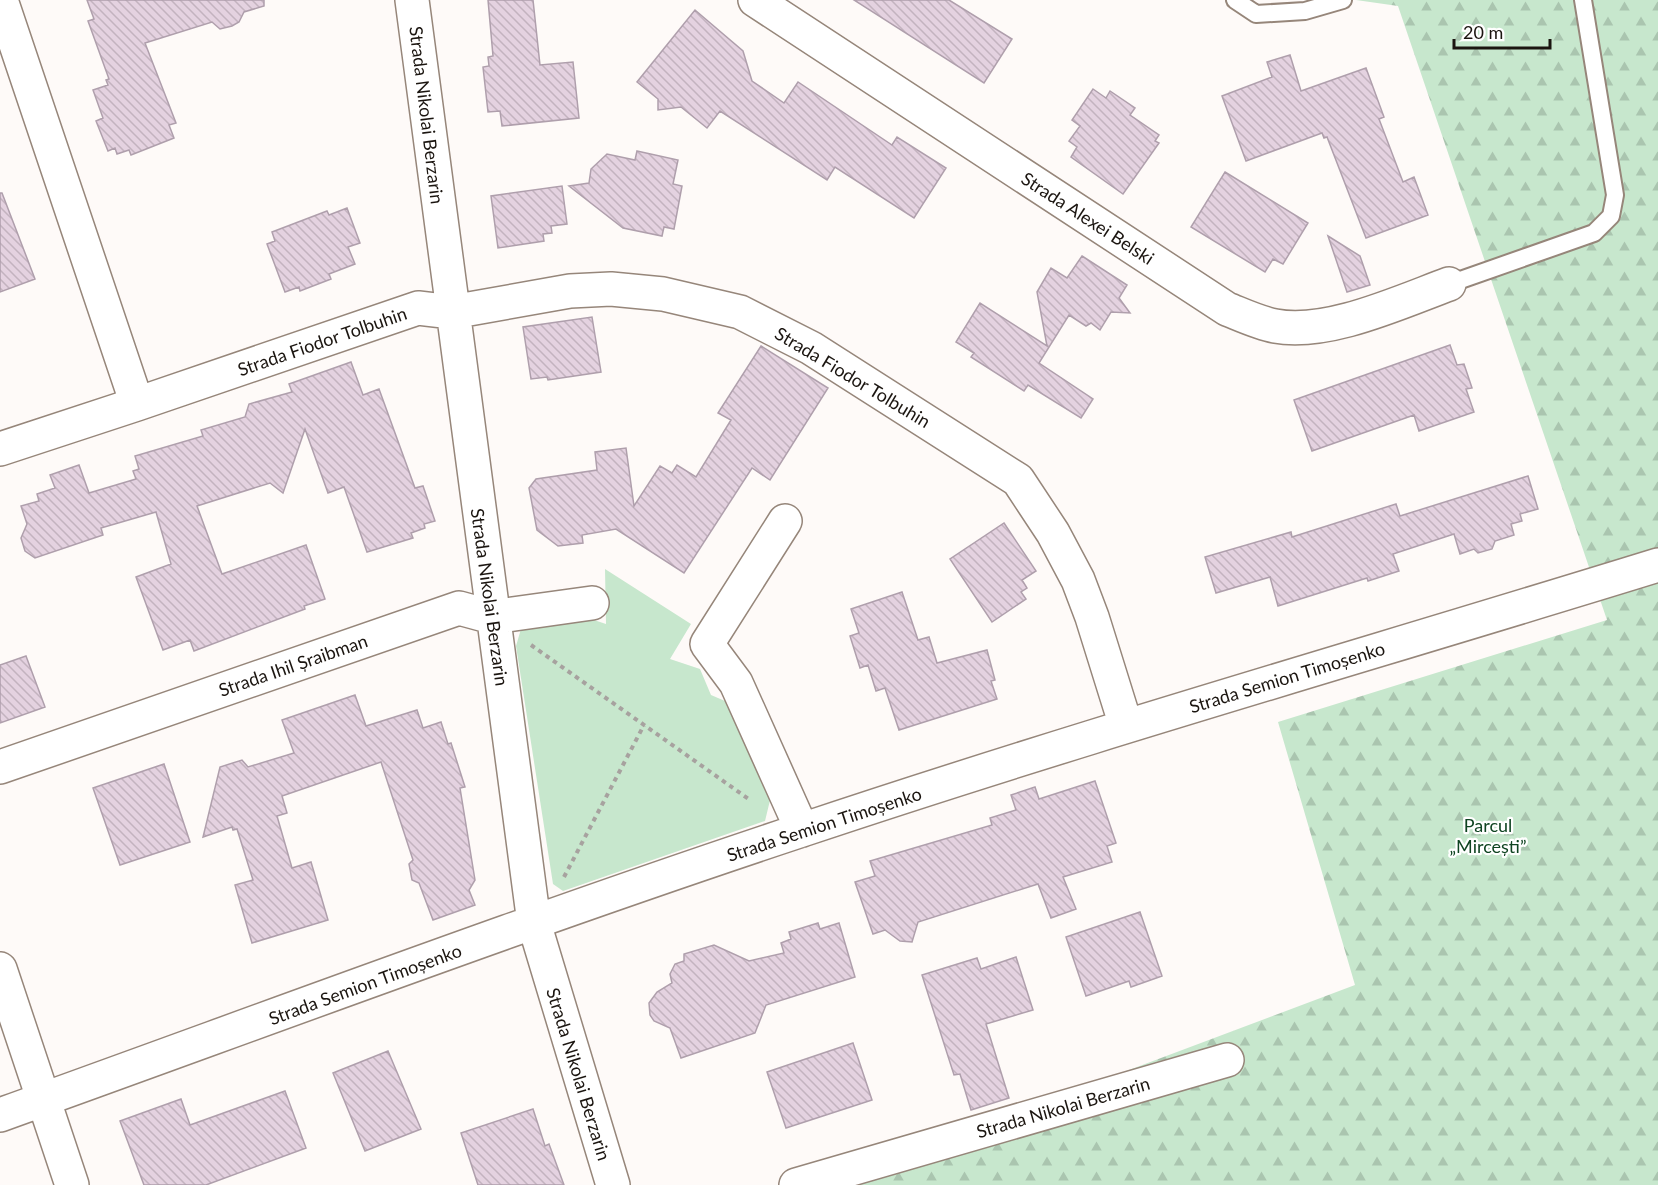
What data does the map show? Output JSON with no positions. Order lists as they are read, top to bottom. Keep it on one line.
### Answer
{"streets":{"street":["Strada Nikolai Berzarin","Strada Alexei Belski","Strada Fiodor Tolbuhin","Strada Ihil Șraibman","Strada Semion Timoșenko"]},"crossings":[["Strada Nikolai Berzarin","Strada Fiodor Tolbuhin"],["Strada Nikolai Berzarin","Strada Ihil Șraibman"],["Strada Nikolai Berzarin","Strada Semion Timoșenko"],["Strada Fiodor Tolbuhin","Strada Semion Timoșenko"]],"parks":["Parcul „Mircești”"],"scale_bar":"20 m"}
